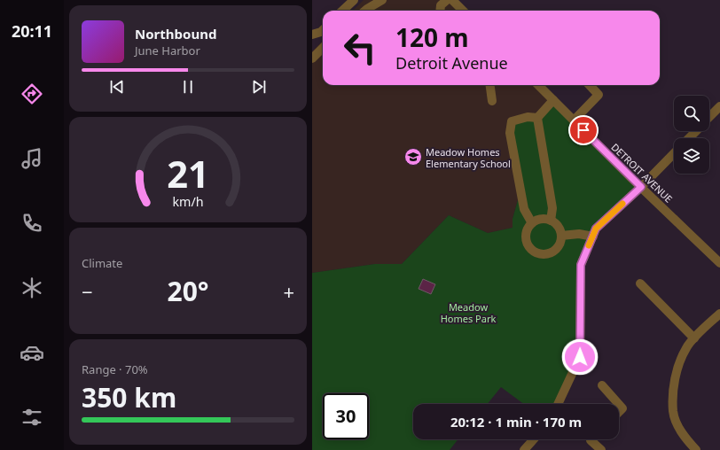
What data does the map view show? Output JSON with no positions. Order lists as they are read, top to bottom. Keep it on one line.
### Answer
{"streets":{"street":["DETROIT AVENUE"]},"parks":["Meadow Homes Park"],"places":{"school or university":["Meadow Homes Elementary School"]},"page":{"tabs":"20:11","turn":["120 m","Detroit Avenue"],"song":["Northbound","June Harbor"],"tile":["Climate",["Range · 70%","350 km"]],"heat":["−","20°","+"],"limit":"30","trip":"20:12 · 1 min · 170 m","gauge":["21","km/h"]}}
